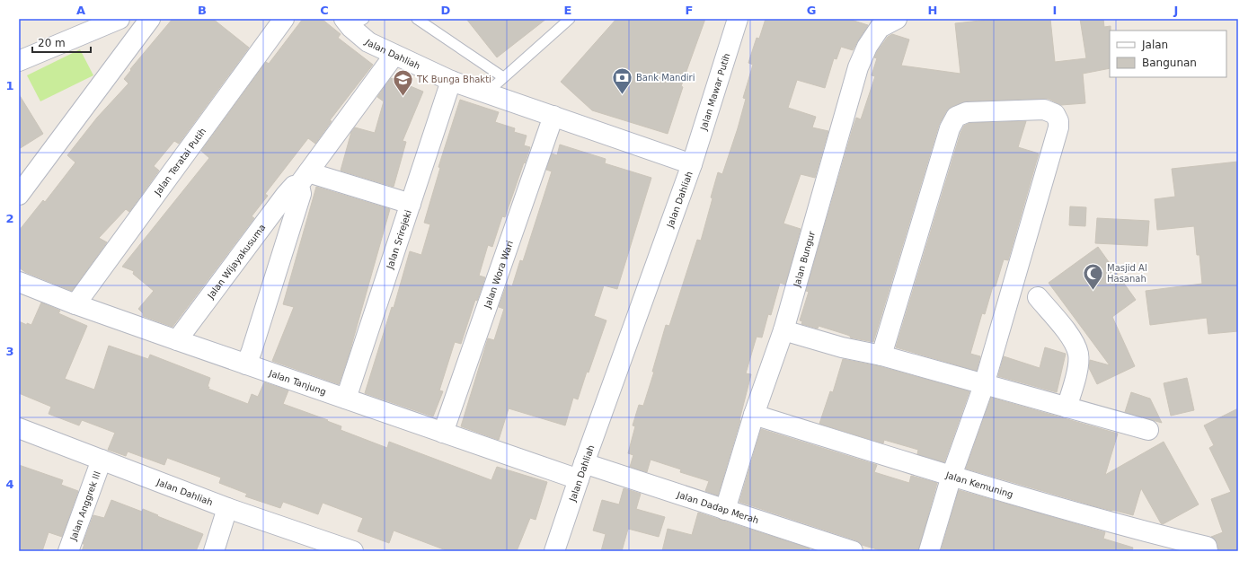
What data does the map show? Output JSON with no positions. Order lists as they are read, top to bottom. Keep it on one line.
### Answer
{"streets":{"street":["Jalan Dahliah","Jalan Mawar Putih","Jalan Teratai Putih","Jalan Srirejeki","Jalan Bungur","Jalan Wijayakusuma","Jalan Wora Wari","Jalan Tanjung","Jalan Kemuning","Jalan Anggrek III","Jalan Dadap Merah"]},"crossings":[["Jalan Dahliah","Jalan Mawar Putih"],["Jalan Dahliah","Jalan Srirejeki"],["Jalan Dahliah","Jalan Wijayakusuma"],["Jalan Dahliah","Jalan Wora Wari"],["Jalan Dahliah","Jalan Tanjung"],["Jalan Dahliah","Jalan Anggrek III"],["Jalan Dahliah","Jalan Dadap Merah"],["Jalan Teratai Putih","Jalan Tanjung"],["Jalan Srirejeki","Jalan Tanjung"],["Jalan Bungur","Jalan Kemuning"],["Jalan Bungur","Jalan Dadap Merah"],["Jalan Wijayakusuma","Jalan Tanjung"],["Jalan Wora Wari","Jalan Tanjung"],["Jalan Tanjung","Jalan Dadap Merah"]],"places":{"bank":["Bank Mandiri"],"school or university":["TK Bunga Bhakti"],"mosque":["Masjid Al Hasanah"]},"legend":["Jalan","Bangunan"],"scale_bar":"20 m","grid":{"columns":["A","B","C","D","E","F","G","H","I","J"],"rows":["1","2","3","4"]}}
